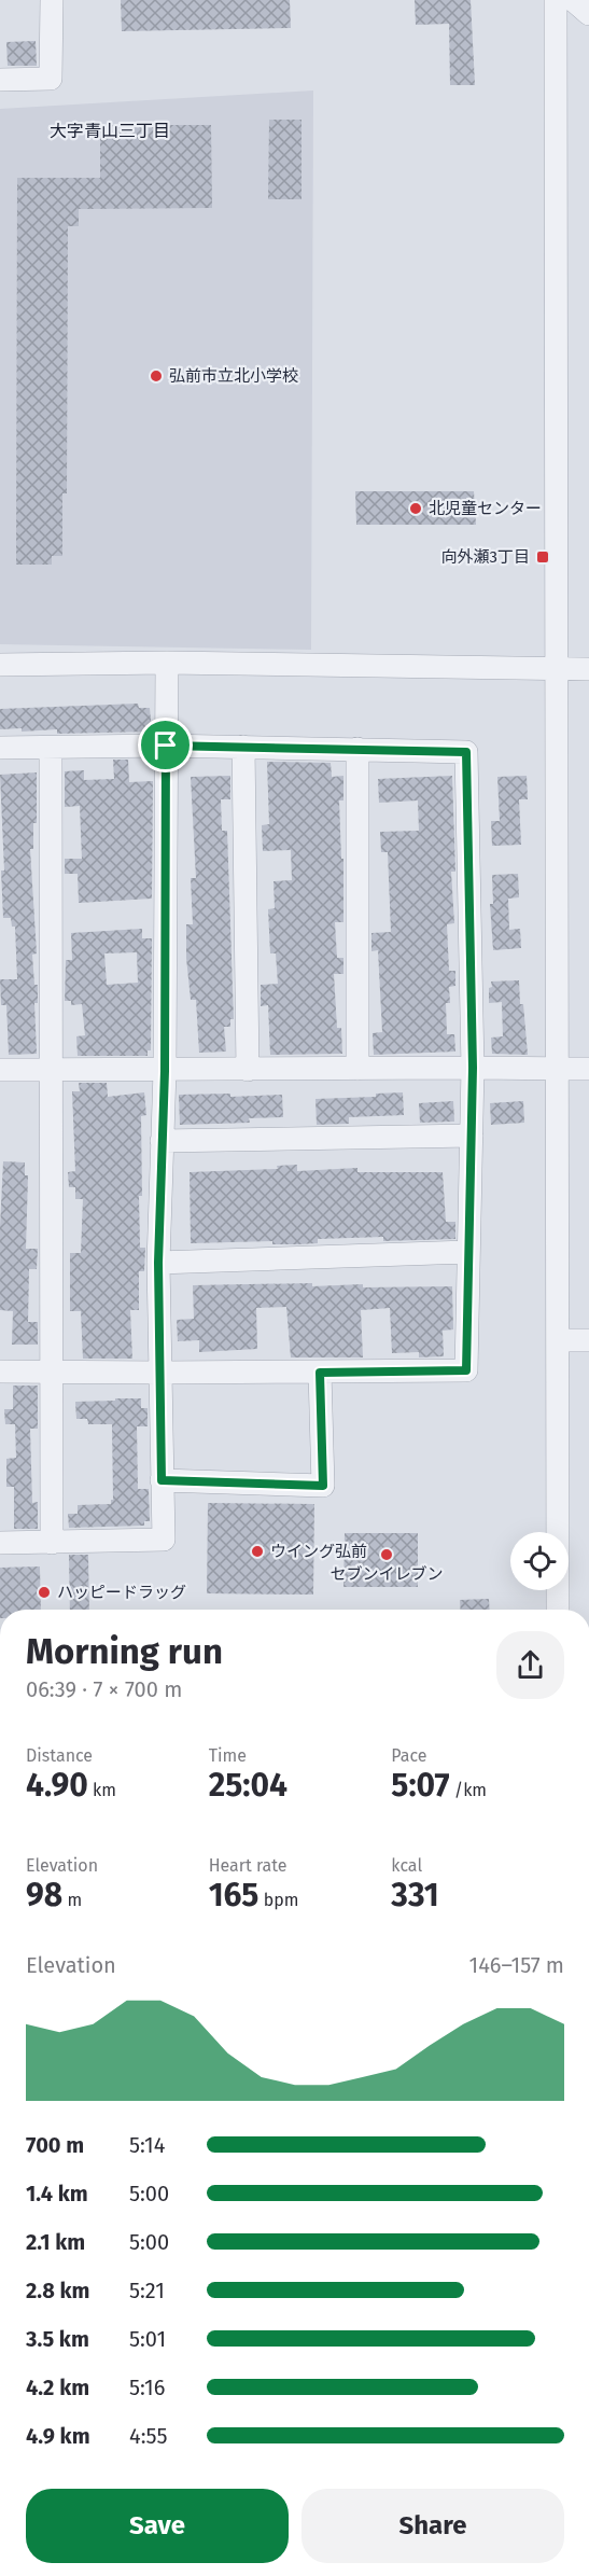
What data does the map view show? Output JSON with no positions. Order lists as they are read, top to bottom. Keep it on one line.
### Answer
{"districts":["大字青山三丁目"],"places":{"other":["弘前市立北小学校","北児童センター","ウイング弘前","セブンイレブン","ハッピードラッグ"],"transit":["向外瀬3丁目"]},"page":{"heading":["Morning run","06:39 · 7 × 700 m"],"stats":[["Distance","4.90 km"],["Time","25:04"],["Pace","5:07 /km"],["Elevation","98 m"],["Heart rate","165 bpm"],["kcal","331"]],"chart":["Elevation","146–157 m"],"list":[{"name":"700 m","note":"5:14"},{"name":"1.4 km","note":"5:00"},{"name":"2.1 km","note":"5:00"},{"name":"2.8 km","note":"5:21"},{"name":"3.5 km","note":"5:01"},{"name":"4.2 km","note":"5:16"},{"name":"4.9 km","note":"4:55"}],"buttons":["Save","Share"]}}
